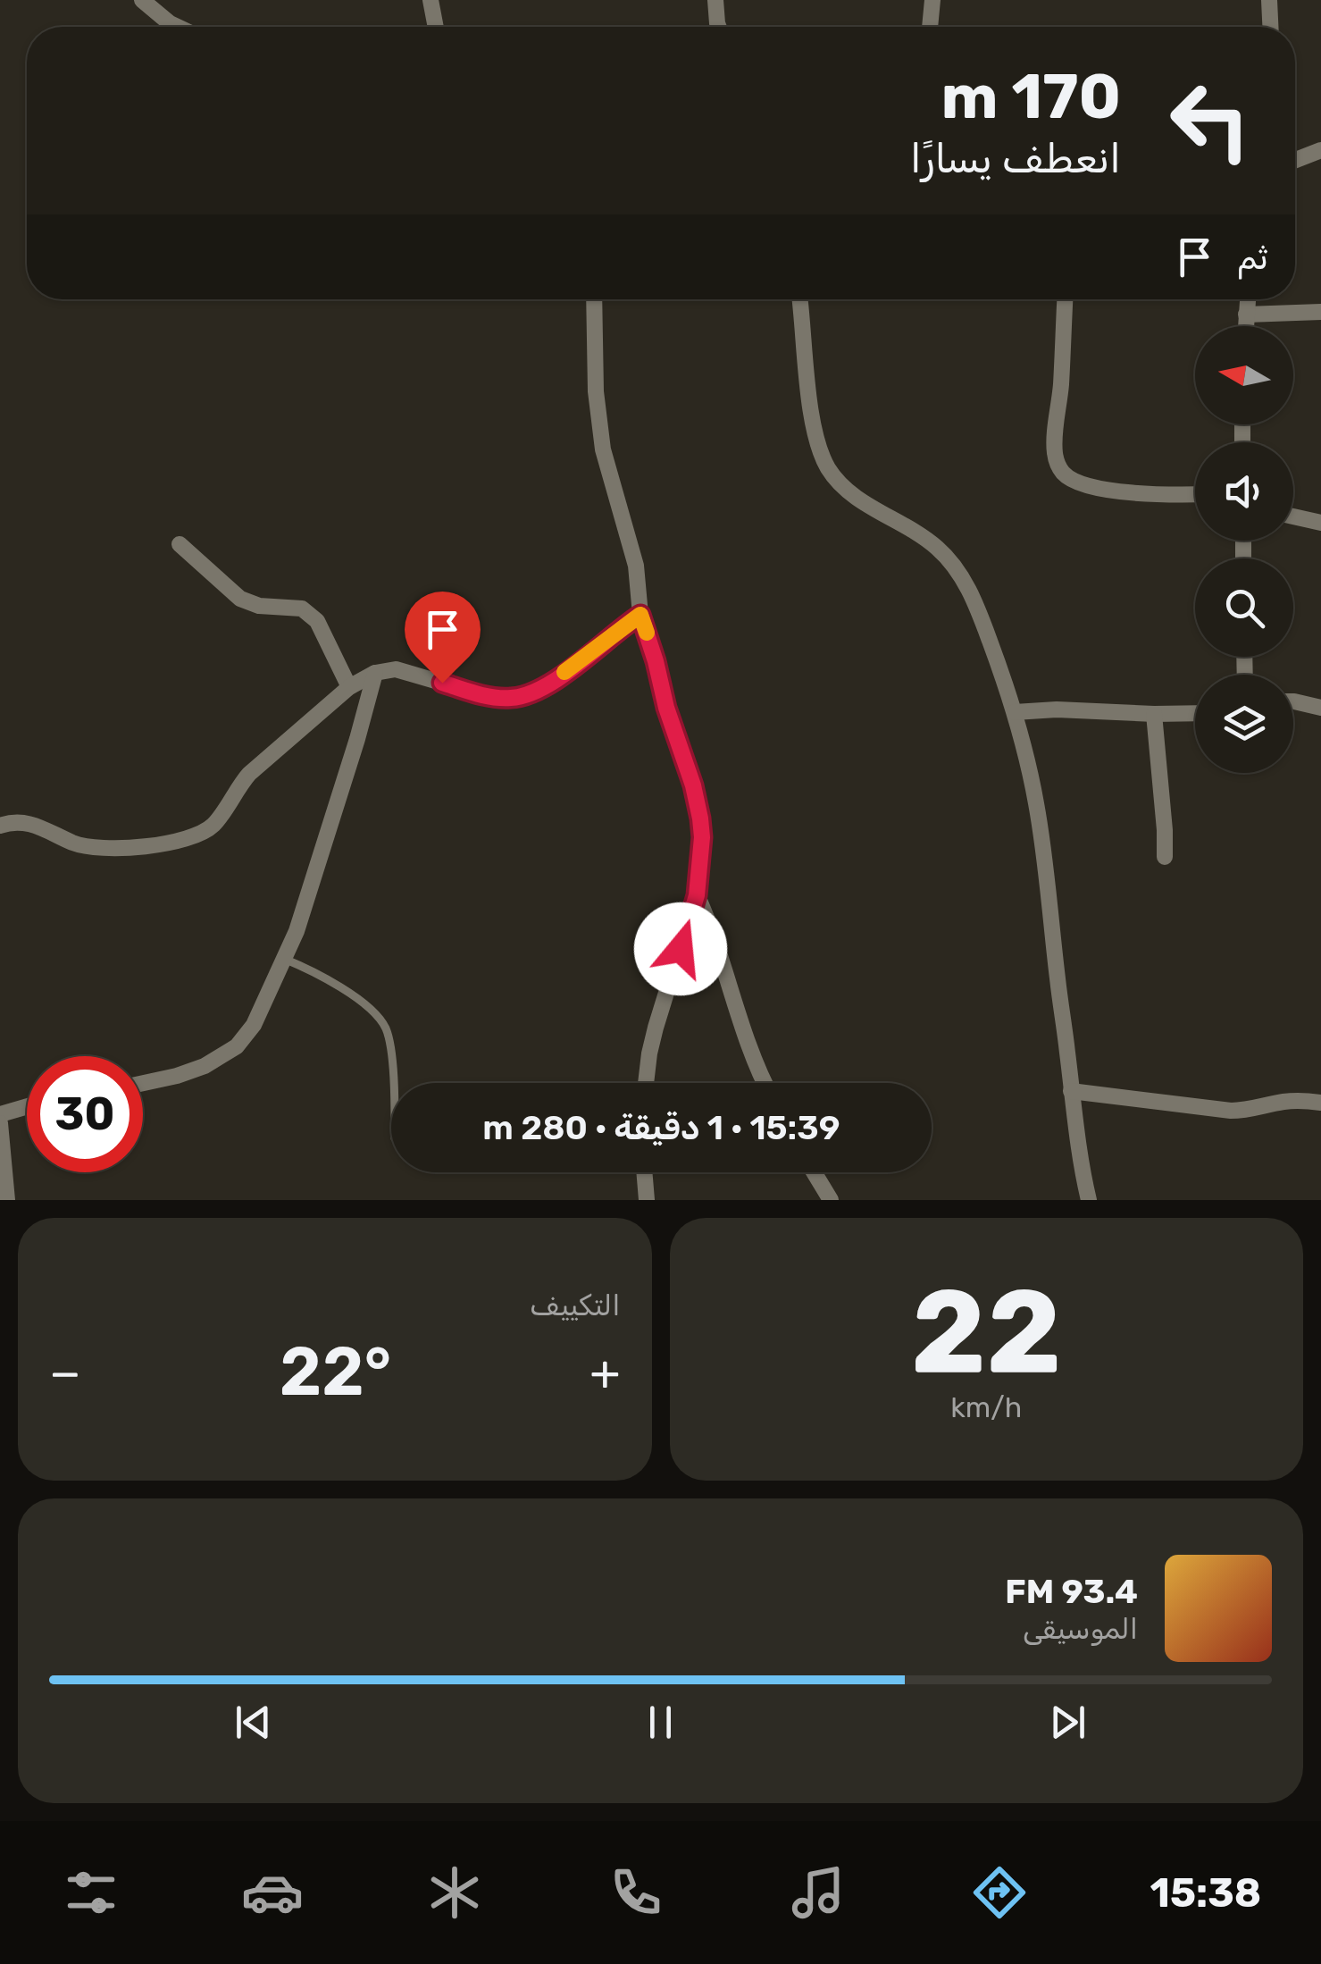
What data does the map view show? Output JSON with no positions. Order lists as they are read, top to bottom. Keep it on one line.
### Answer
{"north":"left","page":{"turn":["170 m","انعطف يسارًا"],"then":"ثم","limit":"30","trip":"15:39 · 1 دقيقة · 280 m","tile":[["22","km/h"],"التكييف"],"heat":["−","22°","+"],"song":["93.4 FM","الموسيقى"],"tabs":"15:38"}}
